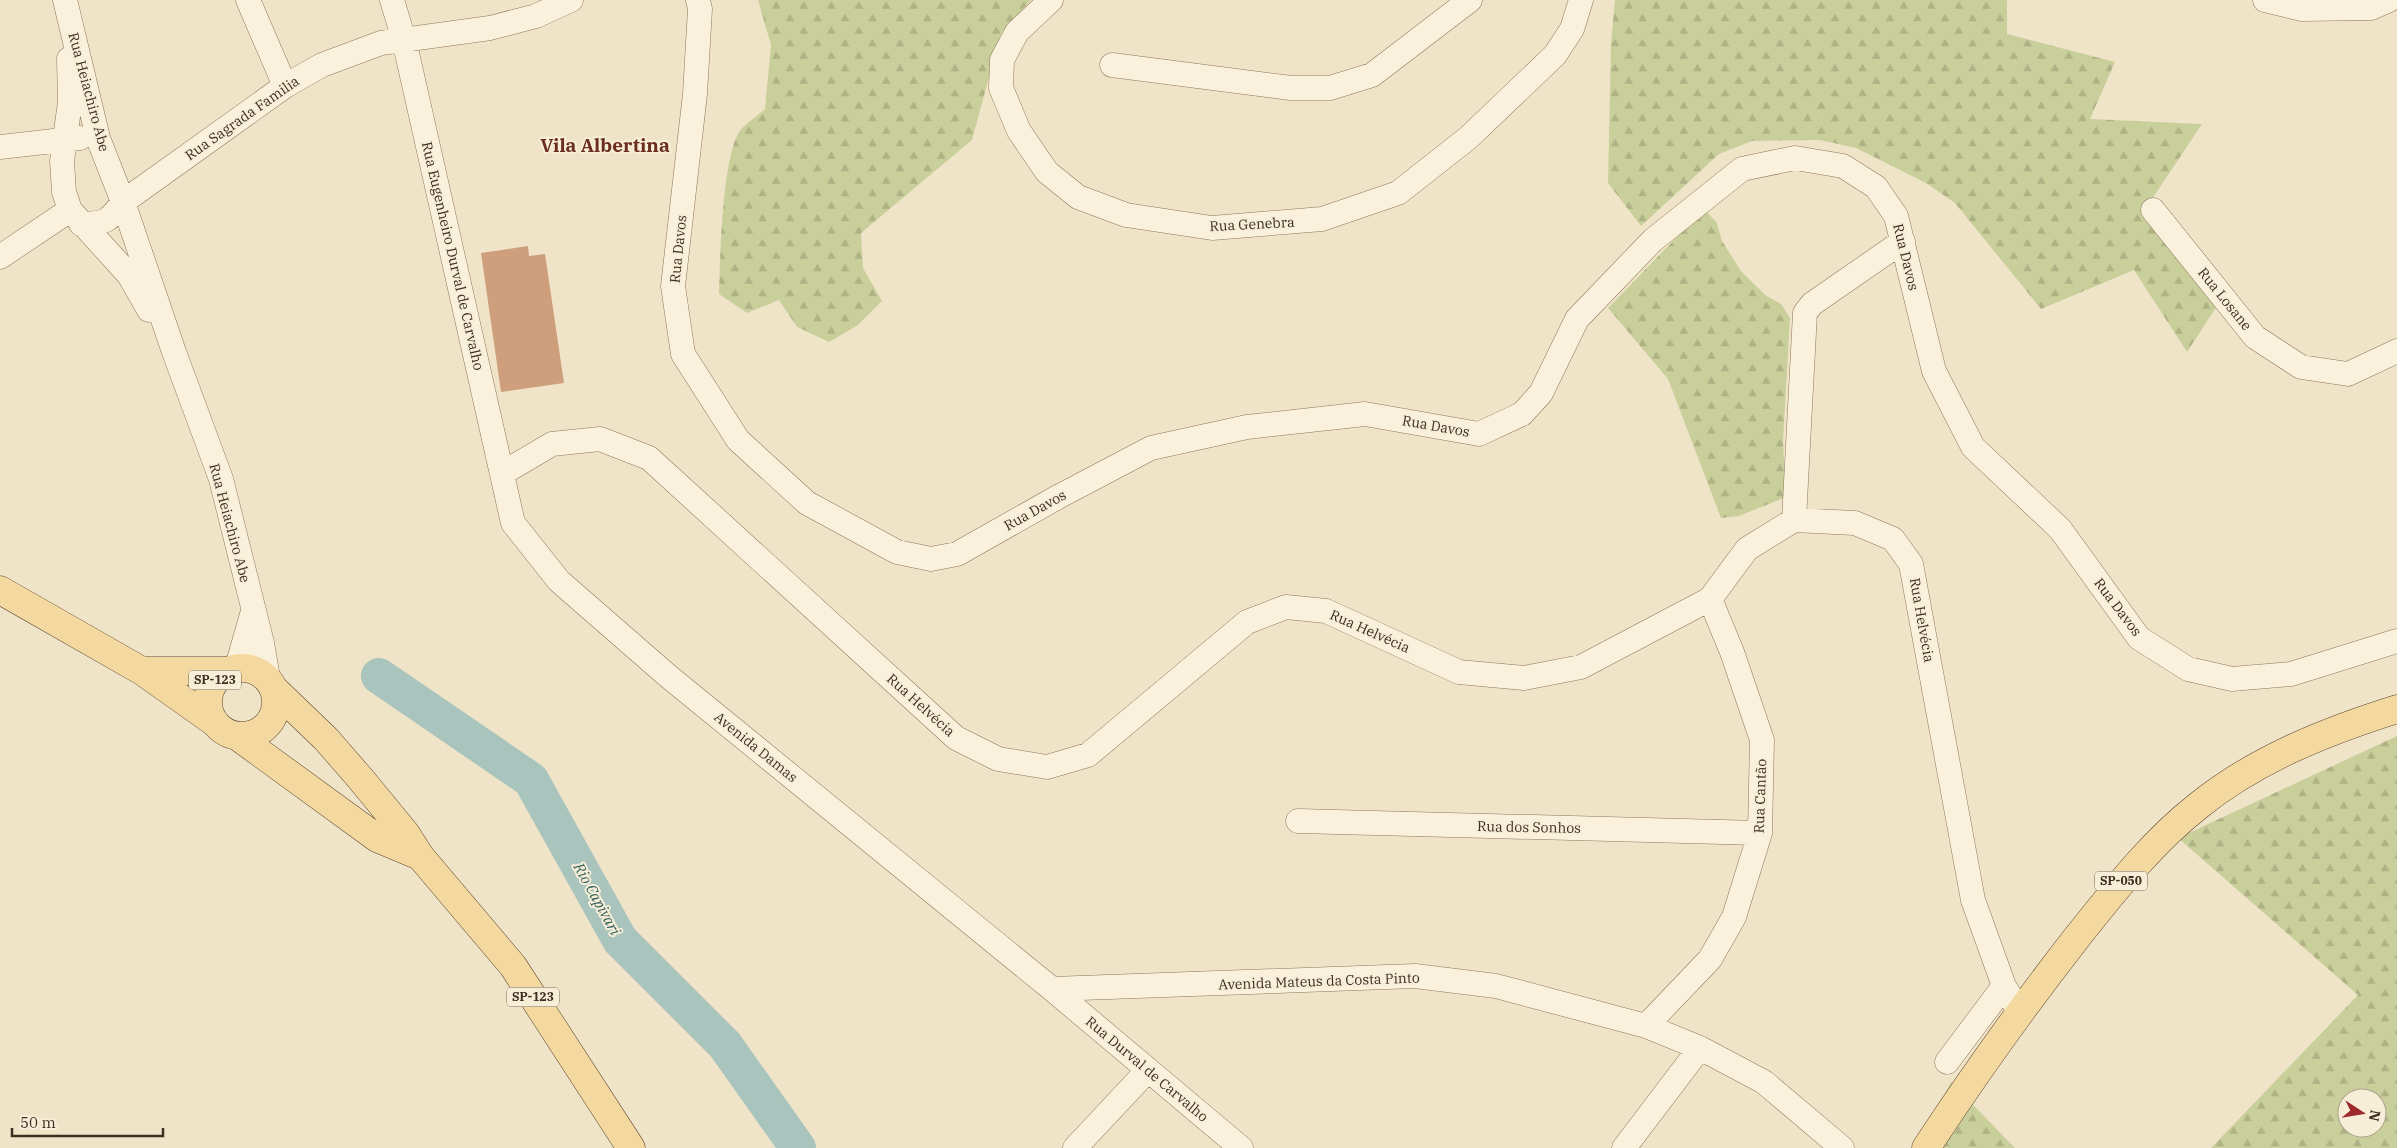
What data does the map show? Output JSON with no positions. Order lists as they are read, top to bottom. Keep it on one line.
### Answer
{"streets":{"main road":["SP-123","SP-050"],"street":["Rua Heiachiro Abe","Rua Sagrada Familia","Rua Genebra","Rua Davos","Rua Eugenheiro Durval de Carvalho","Rua Losane","Rua Helvécia","Avenida Damas","Rua Cantão","Rua dos Sonhos","Avenida Mateus da Costa Pinto","Rua Durval de Carvalho"]},"crossings":[["Rua Heiachiro Abe","Rua Sagrada Familia"],["Rua Heiachiro Abe","SP-123"],["Rua Sagrada Familia","Rua Eugenheiro Durval de Carvalho"],["Rua Eugenheiro Durval de Carvalho","Rua Helvécia"],["Rua Eugenheiro Durval de Carvalho","Avenida Damas"],["Rua Helvécia","Avenida Damas"],["Rua Helvécia","Rua Cantão"],["Rua Helvécia","SP-050"],["Avenida Damas","Avenida Mateus da Costa Pinto"],["Avenida Damas","Rua Durval de Carvalho"],["Rua Cantão","Rua dos Sonhos"],["Rua Cantão","Avenida Mateus da Costa Pinto"],["Avenida Mateus da Costa Pinto","Rua Durval de Carvalho"]],"districts":["Vila Albertina"],"water":["Rio Capivari"],"scale_bar":"50 m","north":"right"}
